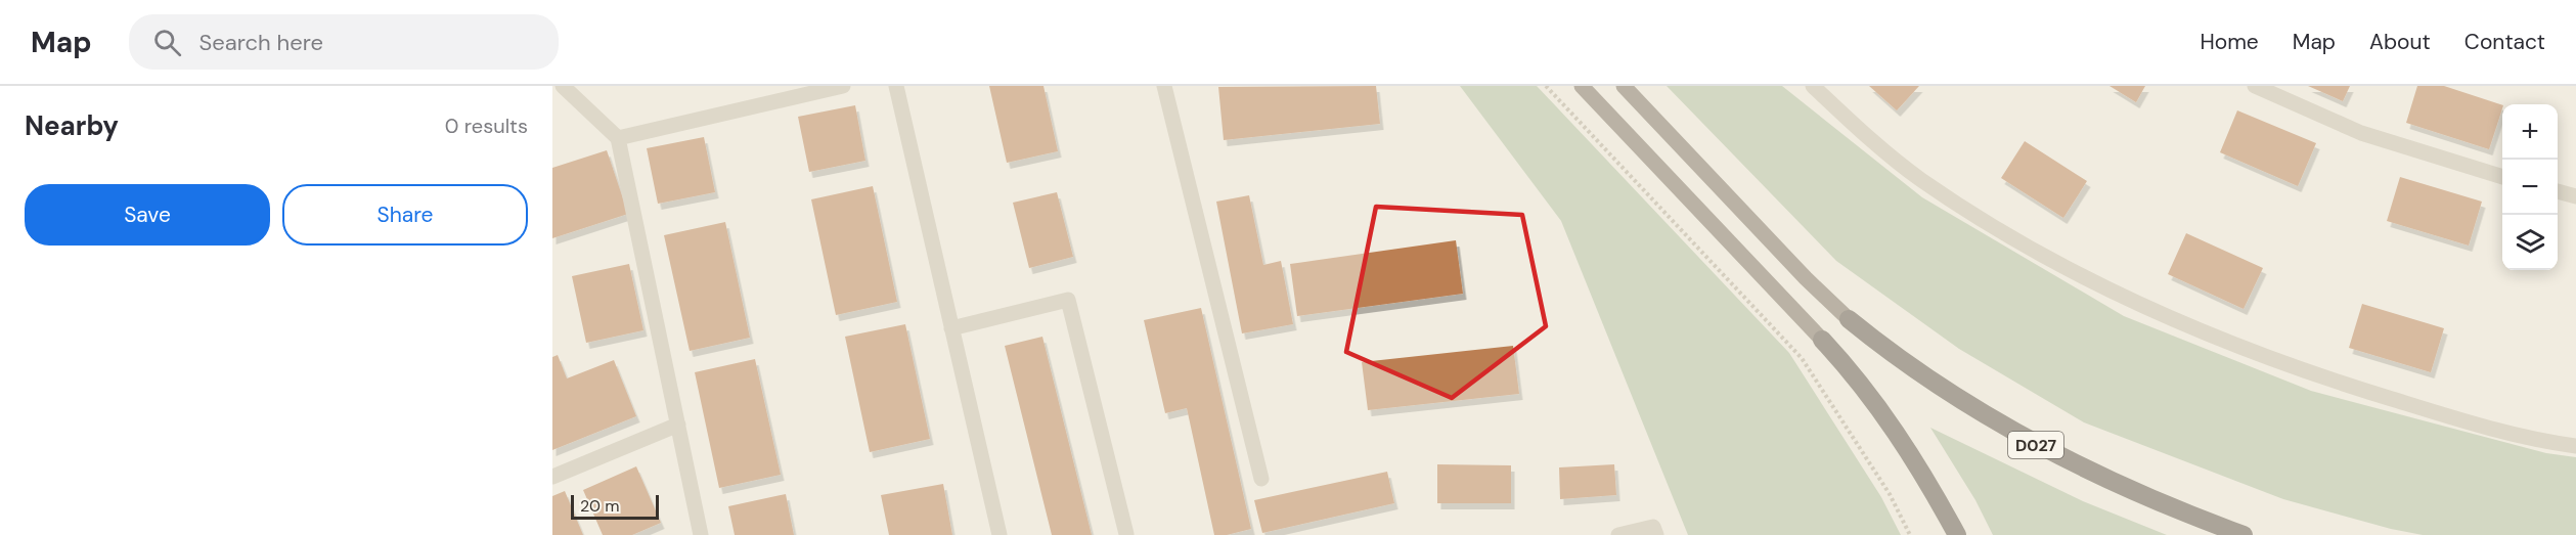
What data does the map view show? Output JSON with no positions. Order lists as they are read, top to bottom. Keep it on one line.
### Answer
{"streets":{"highway":["D027"]},"scale_bar":"20 m","page":{"header":"Map","search":"Search here","nav":["Home","Map","About","Contact"],"heading":["Nearby","0 results"],"map_buttons":["+","−"],"buttons":["Save","Share"],"scale":"20 m"}}
